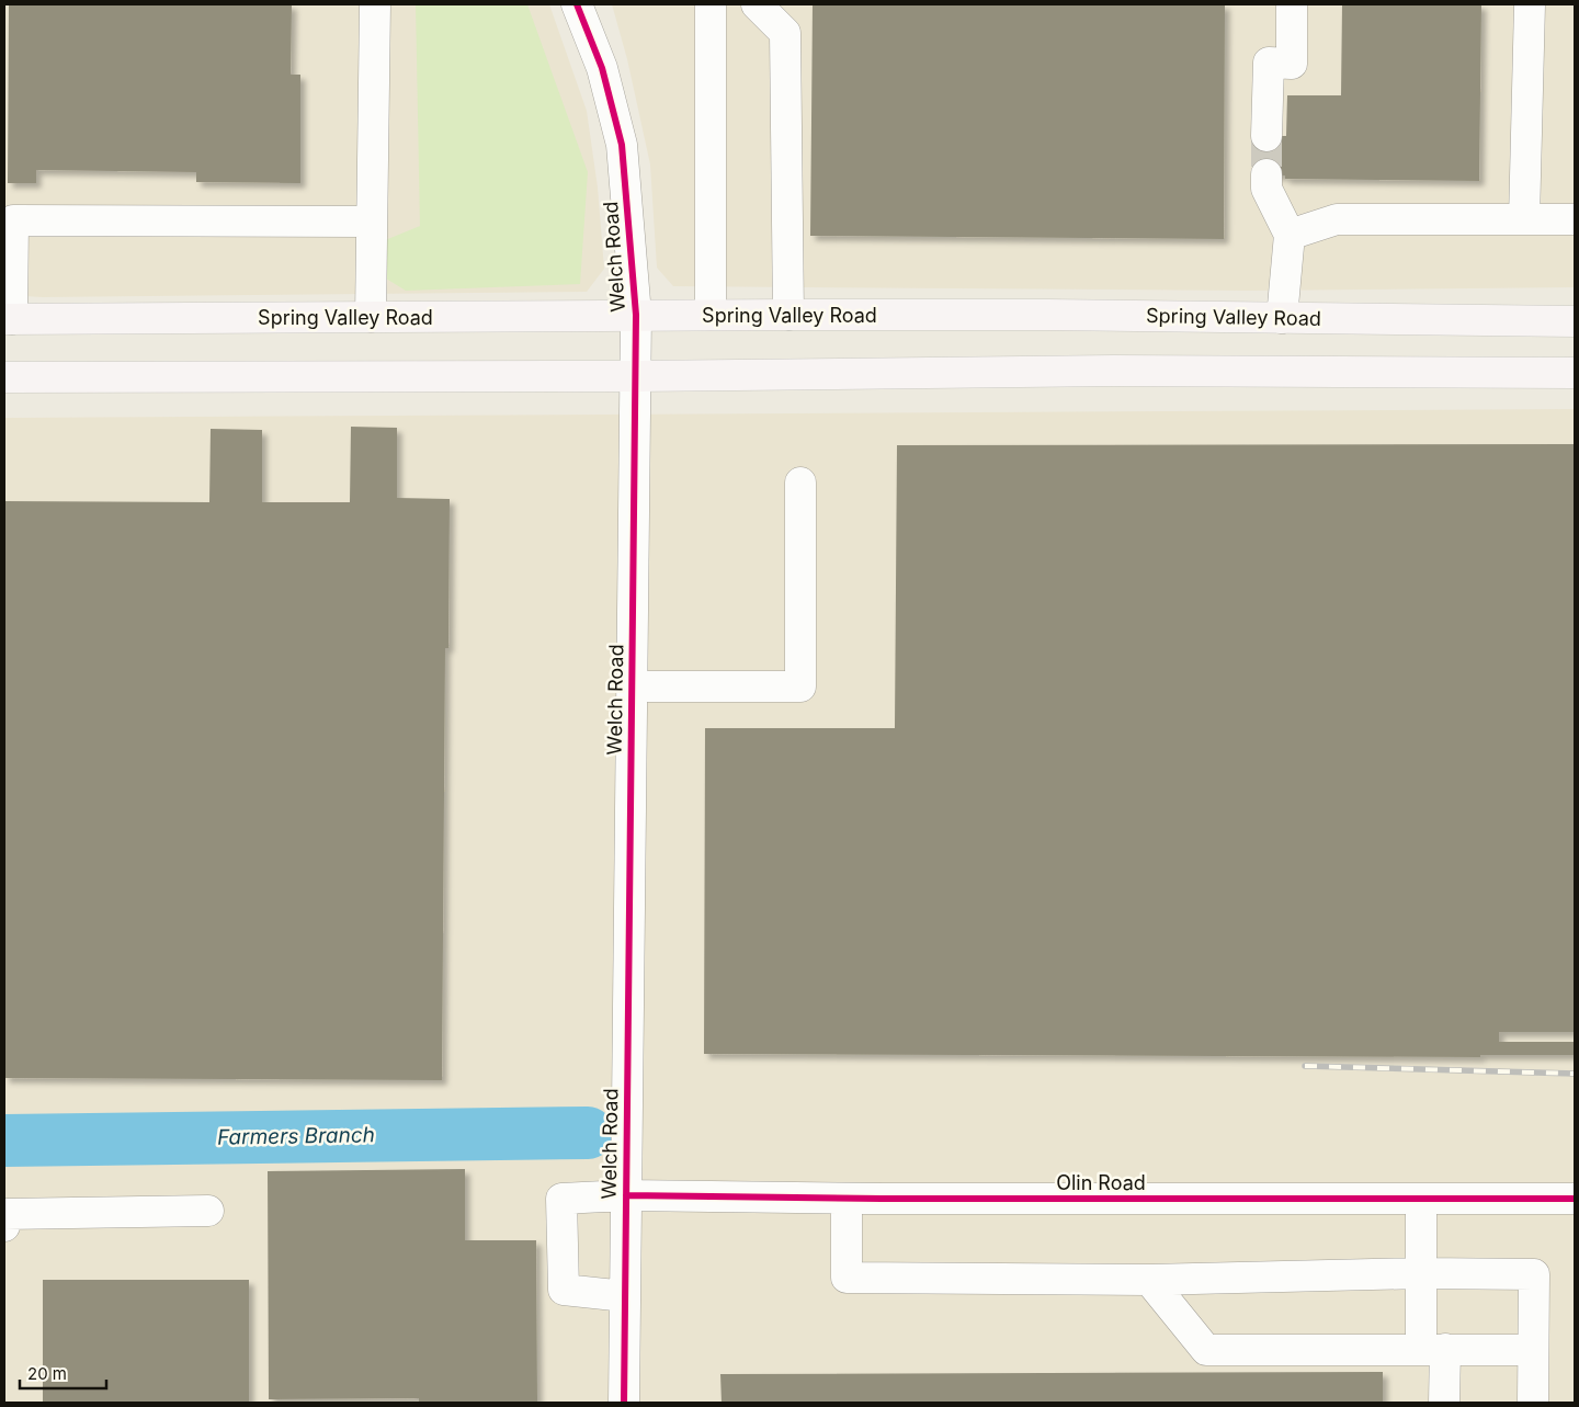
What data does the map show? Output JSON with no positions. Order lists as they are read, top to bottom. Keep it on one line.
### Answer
{"streets":{"main road":["Spring Valley Road"],"street":["Welch Road","Olin Road"]},"crossings":[["Welch Road","Spring Valley Road"],["Welch Road","Olin Road"]],"water":["Farmers Branch"],"scale_bar":"20 m"}
